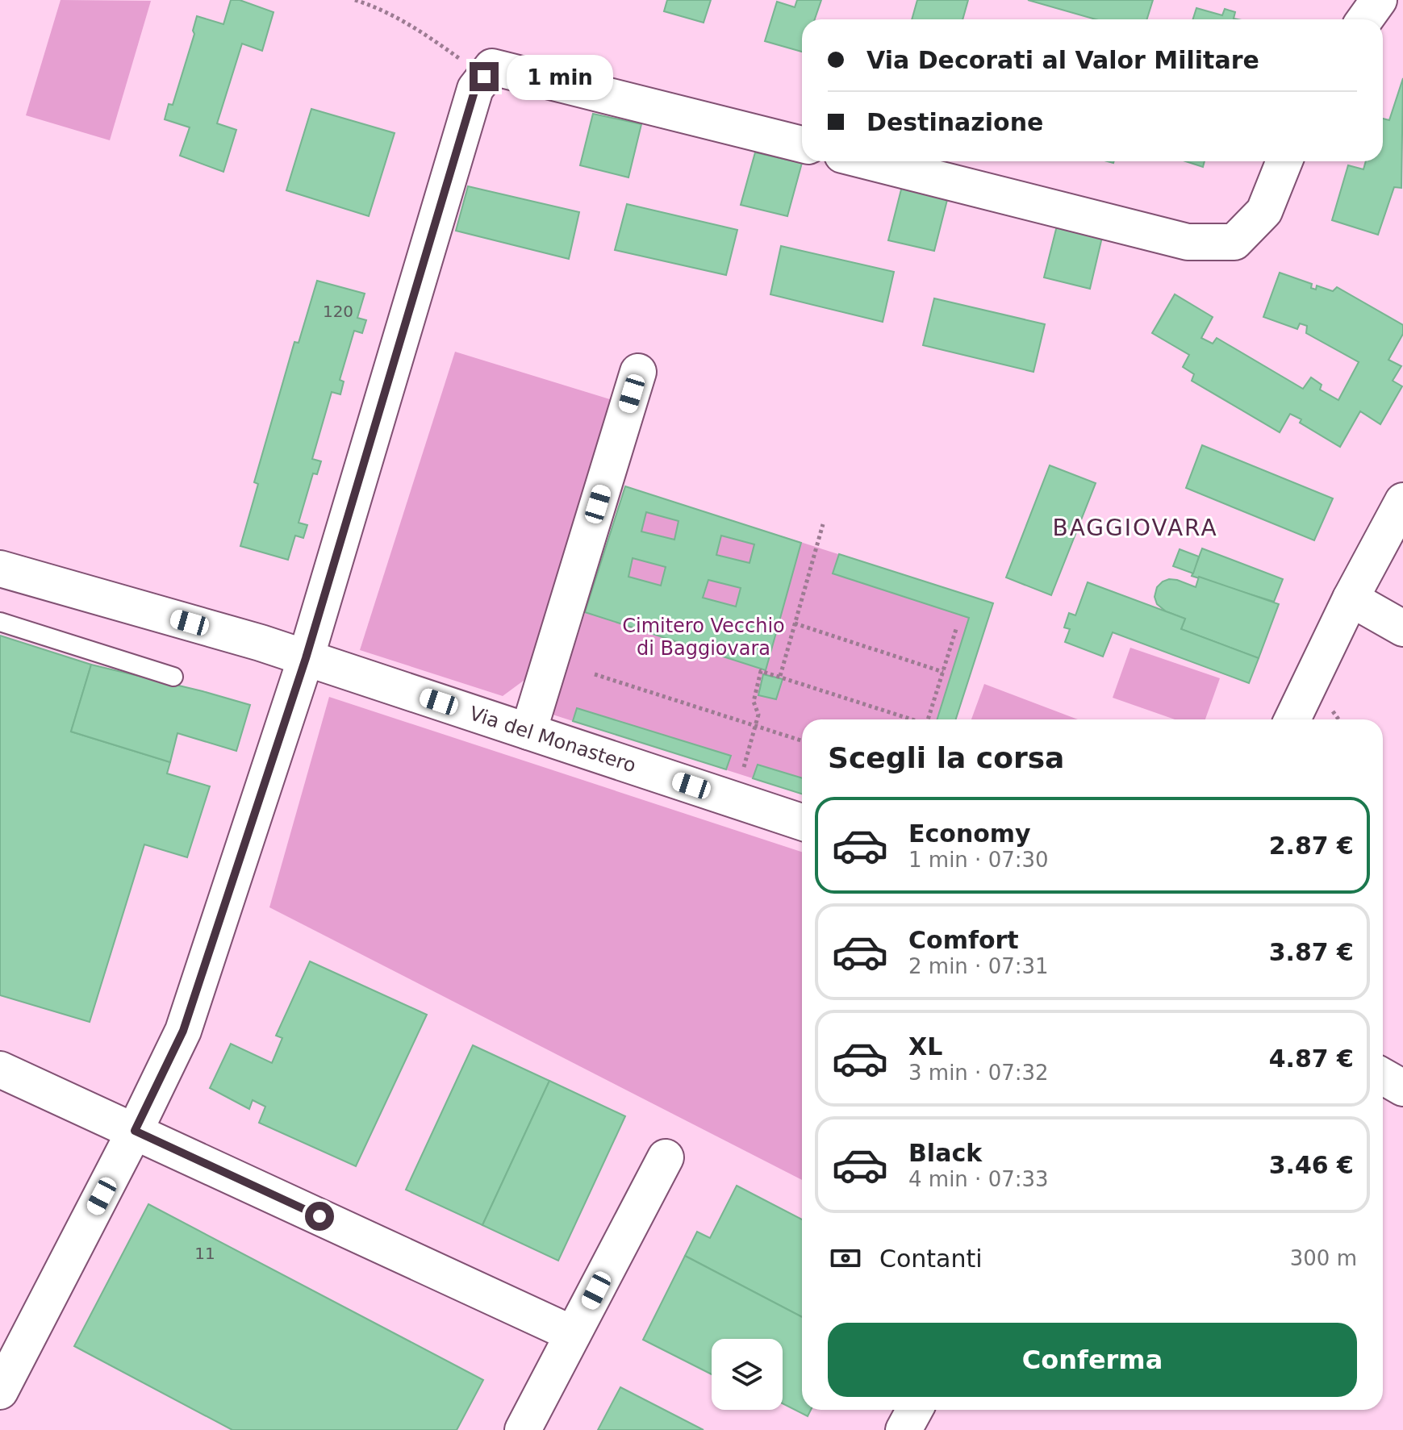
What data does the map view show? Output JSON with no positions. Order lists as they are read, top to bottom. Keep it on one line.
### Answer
{"streets":{"street":["Via del Monastero"]},"districts":["BAGGIOVARA"],"parks":["Cimitero Vecchio di Baggiovara"],"house_numbers":["120","11"],"page":{"banner":["Via Decorati al Valor Militare","Destinazione"],"bubble":"1 min","heading":"Scegli la corsa","list":[{"name":"Economy","note":"1 min · 07:30","value":"2.87 €"},{"name":"Comfort","note":"2 min · 07:31","value":"3.87 €"},{"name":"XL","note":"3 min · 07:32","value":"4.87 €"},{"name":"Black","note":"4 min · 07:33","value":"3.46 €"}],"pay":["Contanti","300 m"],"buttons":"Conferma"}}
